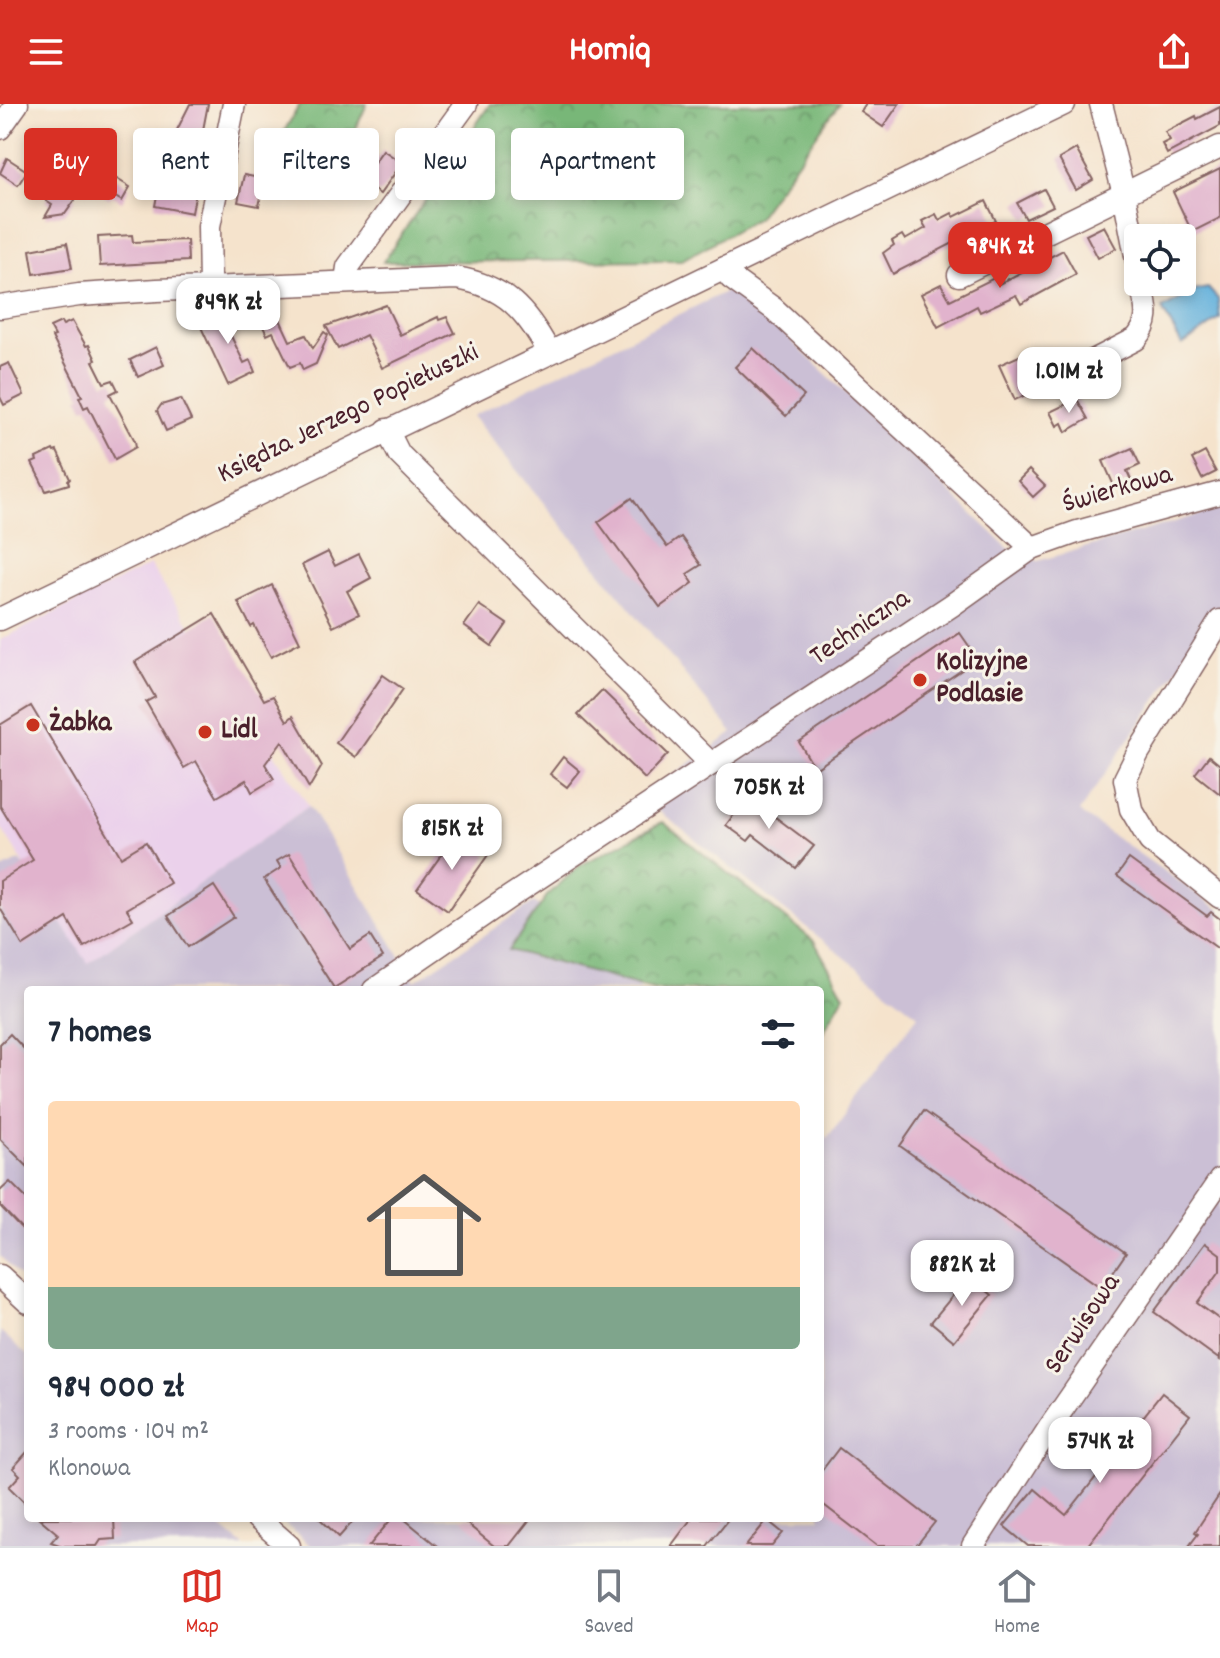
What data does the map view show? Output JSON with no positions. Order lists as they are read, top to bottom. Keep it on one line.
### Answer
{"streets":{"street":["Księdza Jerzego Popiełuszki","Świerkowa","Techniczna","Serwisowa"]},"crossings":[["Świerkowa","Techniczna"]],"places":["Kolizyjne Podlasie","Żabka","Lidl"],"page":{"header":"Homiq","chip":["Buy","Rent","Filters","New","Apartment"],"price":["984K zł","849K zł","1.01M zł","705K zł","815K zł","882K zł","574K zł"],"heading":"7 homes","list":[{"name":"984 000 zł","note":"3 rooms · 104 m² · Klonowa"}],"tabs":["Map","Saved","Home"]}}
